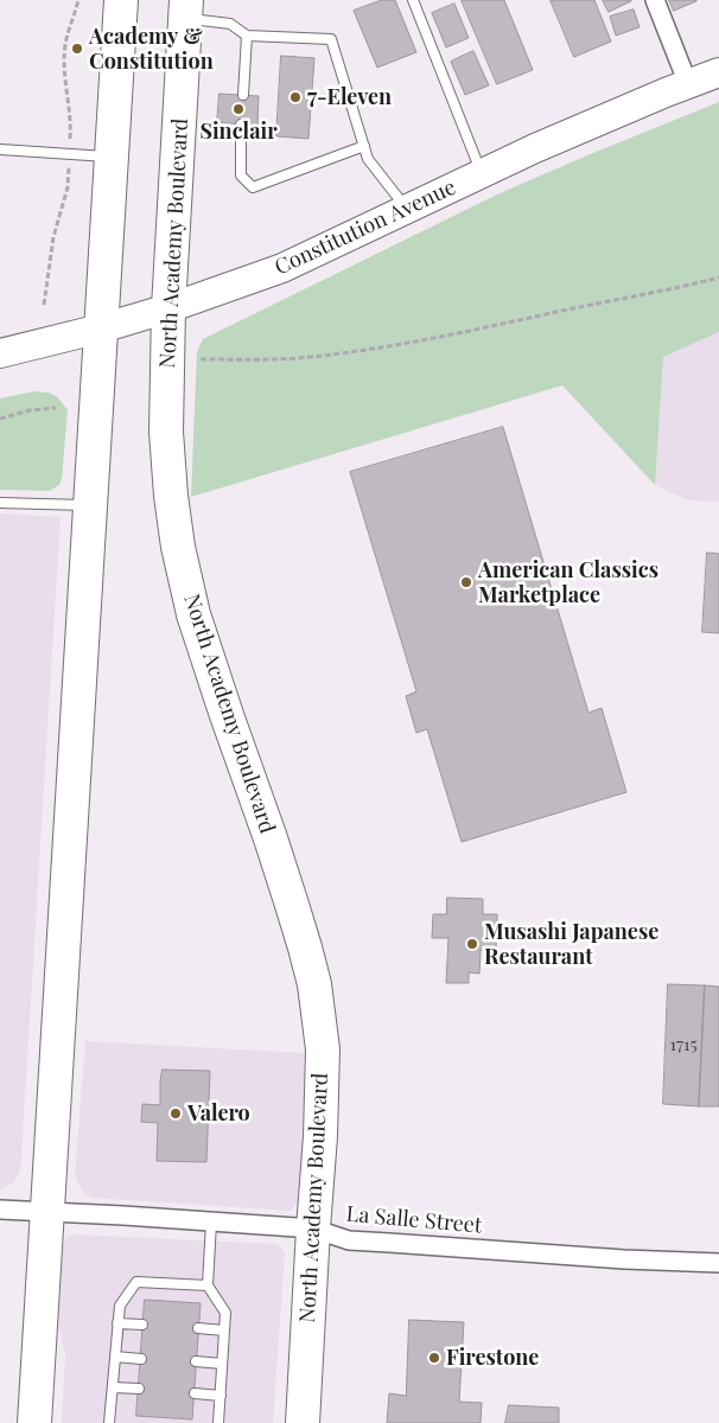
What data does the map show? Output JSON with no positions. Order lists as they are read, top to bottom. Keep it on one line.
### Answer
{"streets":{"highway":["North Academy Boulevard"],"main road":["Constitution Avenue"],"street":["La Salle Street"]},"crossings":[["Constitution Avenue","North Academy Boulevard"],["North Academy Boulevard","La Salle Street"]],"places":["Academy & Constitution","7-Eleven","Sinclair","American Classics Marketplace","Musashi Japanese Restaurant","Valero","Firestone"],"house_numbers":["1715"]}
